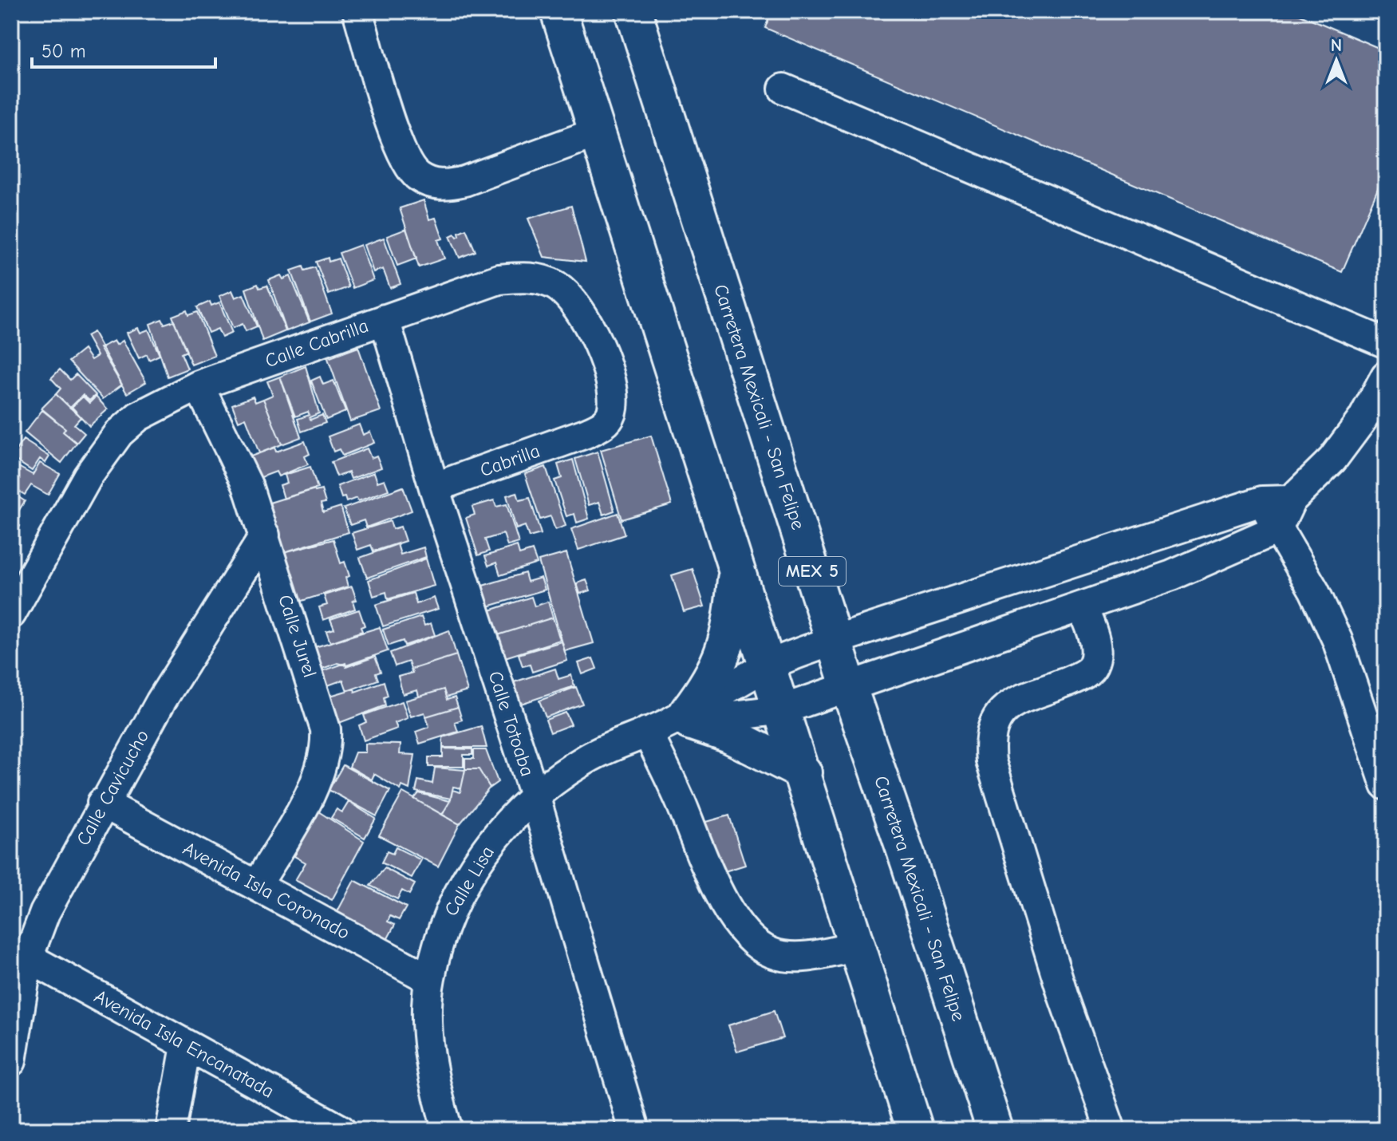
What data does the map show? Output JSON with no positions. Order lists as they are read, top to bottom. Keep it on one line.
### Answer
{"streets":{"highway":["Carretera Mexicali - San Felipe","MEX 5"],"street":["Calle Cabrilla","Cabrilla","Calle Jurel","Calle Totoaba","Calle Cavicucho","Calle Lisa","Avenida Isla Coronado","Avenida Isla Encanatada"]},"crossings":[["Calle Cabrilla","Cabrilla"],["Calle Cabrilla","Calle Jurel"],["Calle Cabrilla","Calle Totoaba"],["Carretera Mexicali - San Felipe","Calle Lisa"],["Cabrilla","Calle Totoaba"],["Calle Jurel","Calle Cavicucho"],["Calle Jurel","Avenida Isla Coronado"],["Calle Totoaba","Calle Lisa"],["Calle Cavicucho","Avenida Isla Coronado"],["Calle Cavicucho","Avenida Isla Encanatada"],["Calle Lisa","Avenida Isla Coronado"]],"scale_bar":"50 m","north":"top"}
